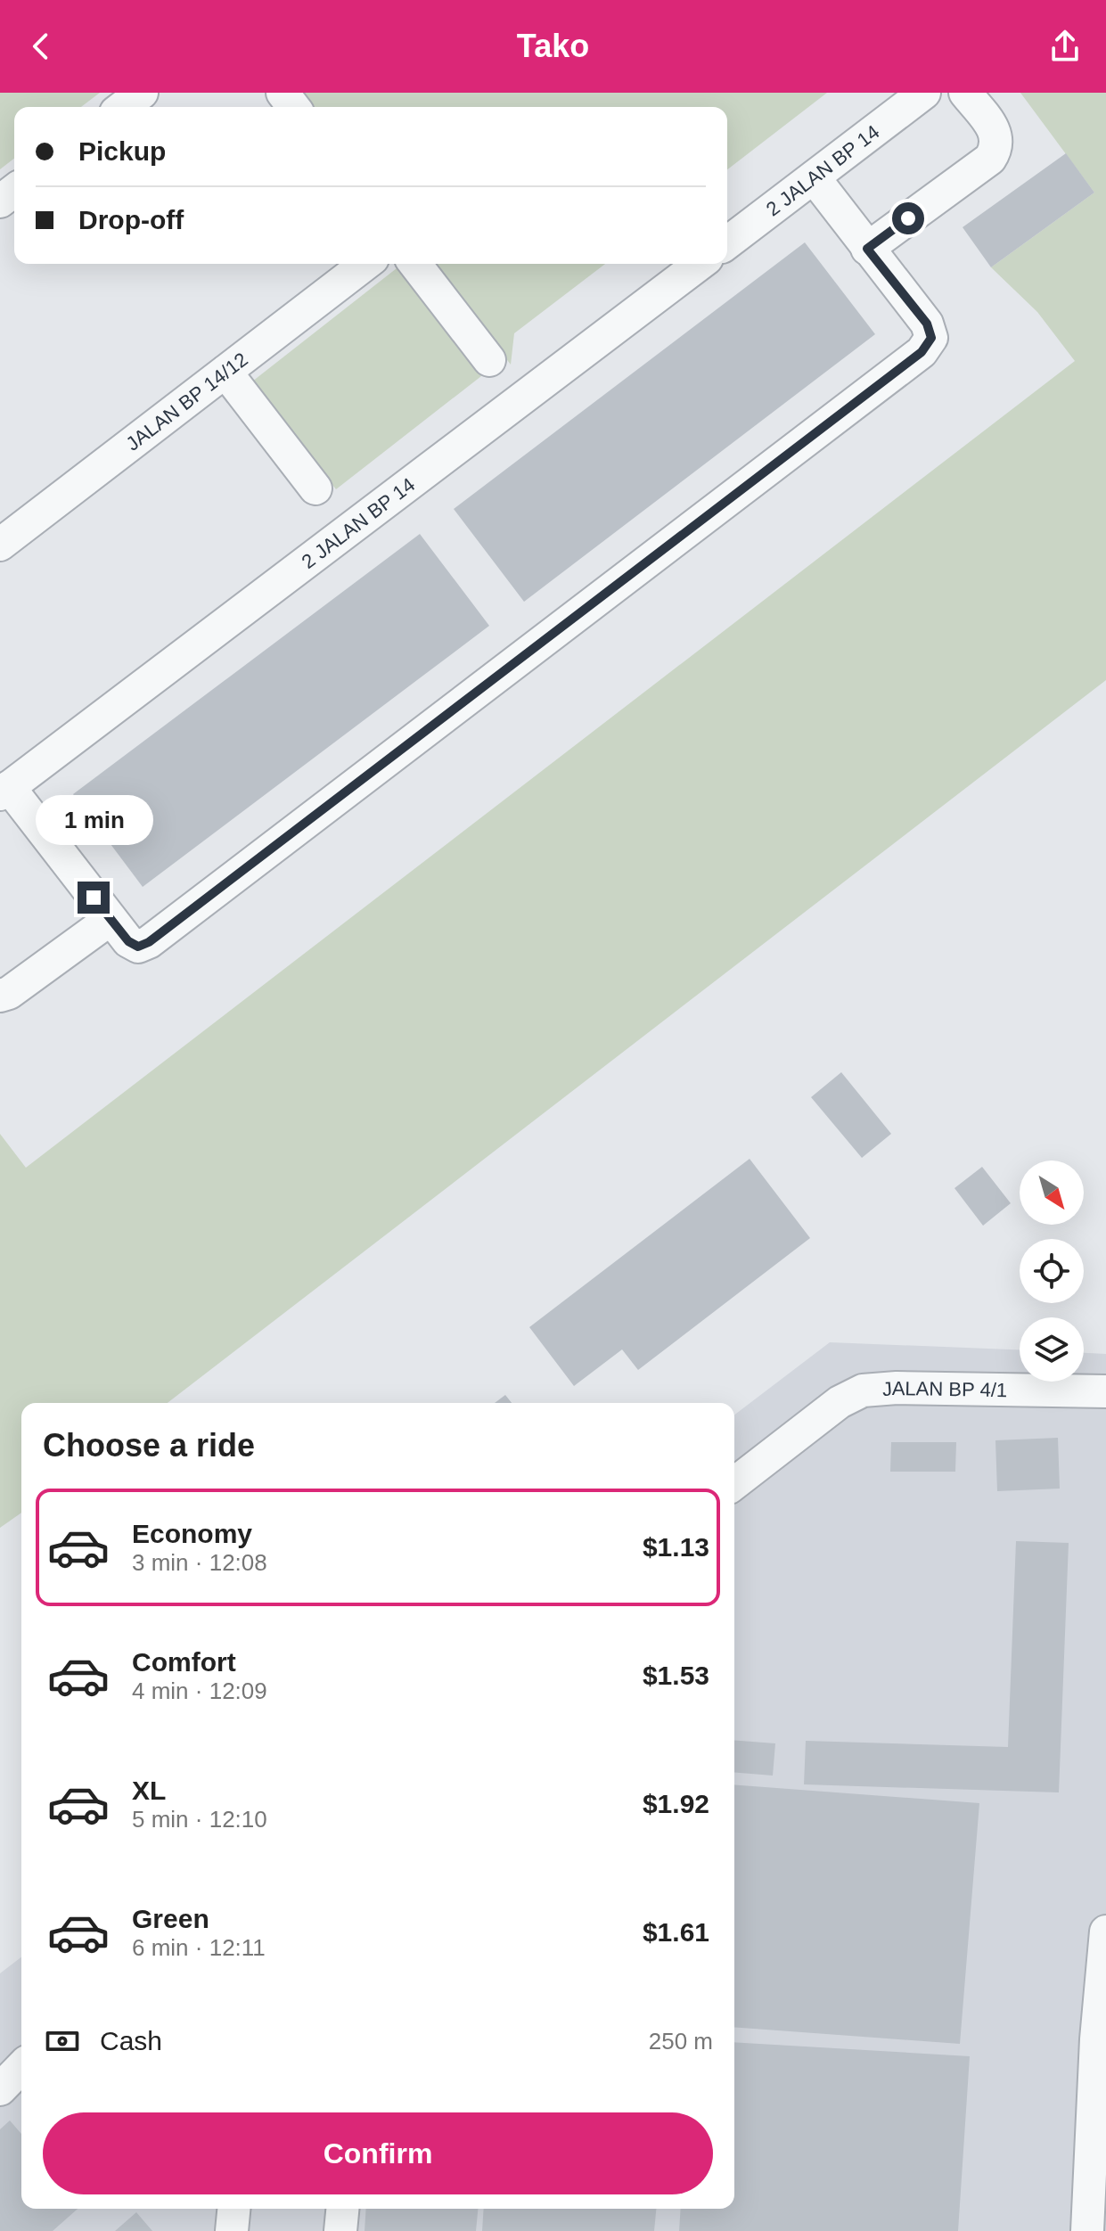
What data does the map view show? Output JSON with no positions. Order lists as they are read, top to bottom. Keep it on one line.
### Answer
{"streets":{"street":["2 JALAN BP 14","JALAN BP 14/12","JALAN BP 4/1"]},"north":"bottom right","page":{"header":"Tako","banner":["Pickup","Drop-off"],"bubble":"1 min","heading":"Choose a ride","list":[{"name":"Economy","note":"3 min · 12:08","value":"$1.13"},{"name":"Comfort","note":"4 min · 12:09","value":"$1.53"},{"name":"XL","note":"5 min · 12:10","value":"$1.92"},{"name":"Green","note":"6 min · 12:11","value":"$1.61"}],"pay":["Cash","250 m"],"buttons":"Confirm"}}
